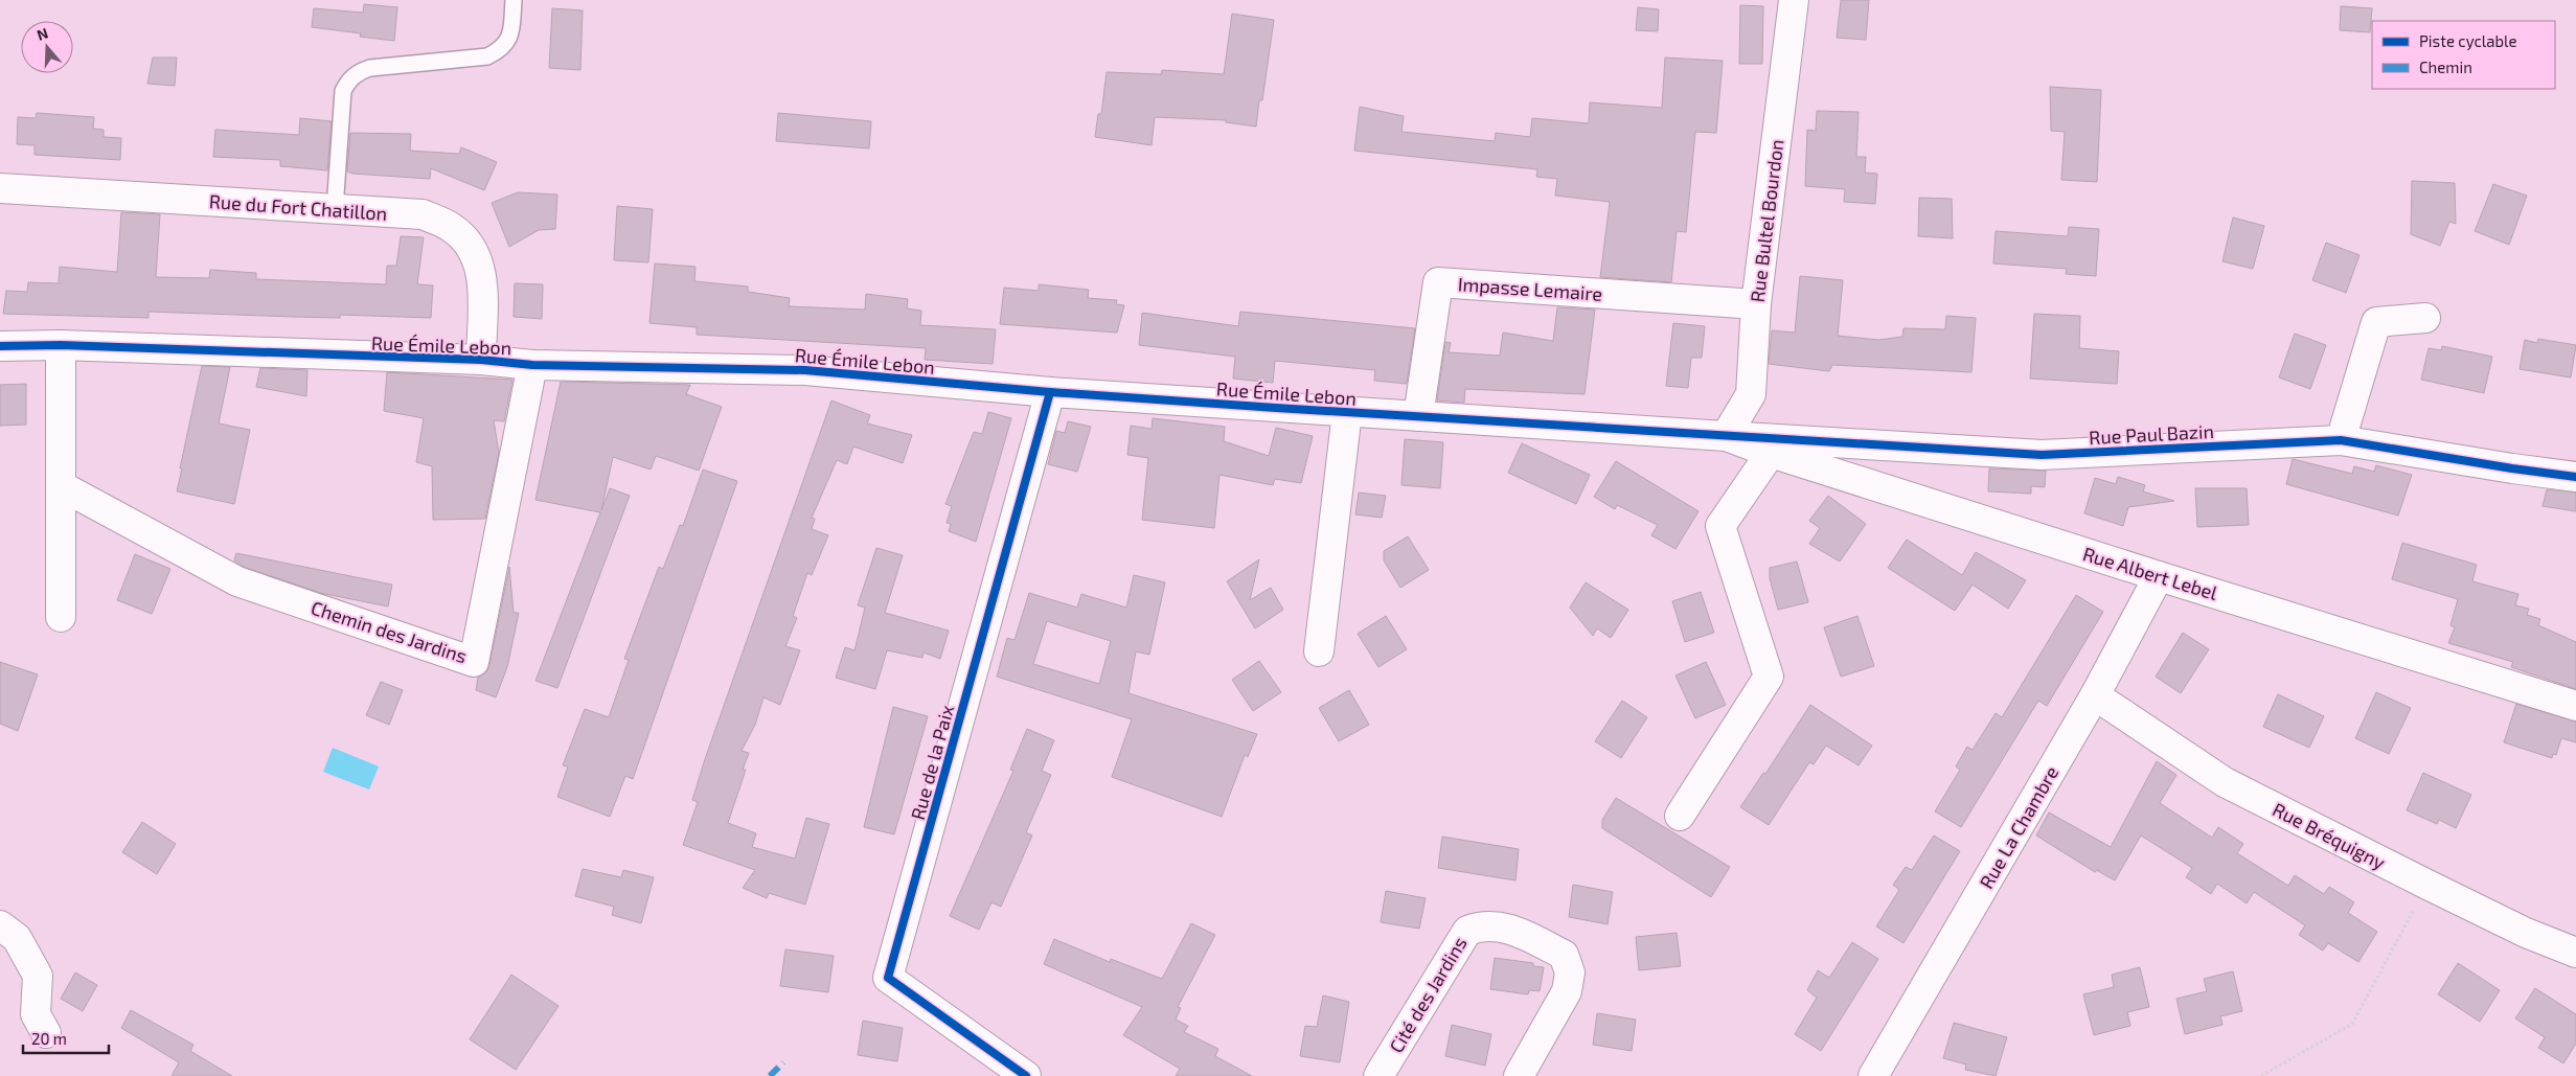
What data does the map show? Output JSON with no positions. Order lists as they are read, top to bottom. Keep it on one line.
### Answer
{"streets":{"street":["Rue du Fort Chatillon","Rue Bultel Bourdon","Impasse Lemaire","Rue Émile Lebon","Rue Paul Bazin","Rue Albert Lebel","Chemin des Jardins","Rue de la Paix","Rue La Chambre","Rue Bréquigny","Cité des Jardins"]},"crossings":[["Rue du Fort Chatillon","Rue Émile Lebon"],["Rue Bultel Bourdon","Impasse Lemaire"],["Rue Bultel Bourdon","Rue Émile Lebon"],["Rue Bultel Bourdon","Rue Paul Bazin"],["Rue Bultel Bourdon","Rue Albert Lebel"],["Impasse Lemaire","Rue Émile Lebon"],["Rue Émile Lebon","Rue Paul Bazin"],["Rue Émile Lebon","Rue Albert Lebel"],["Rue Émile Lebon","Chemin des Jardins"],["Rue Émile Lebon","Rue de la Paix"],["Rue Paul Bazin","Rue Albert Lebel"],["Rue Albert Lebel","Rue La Chambre"],["Rue La Chambre","Rue Bréquigny"]],"legend":["Piste cyclable","Chemin"],"scale_bar":"20 m","north":"top"}
